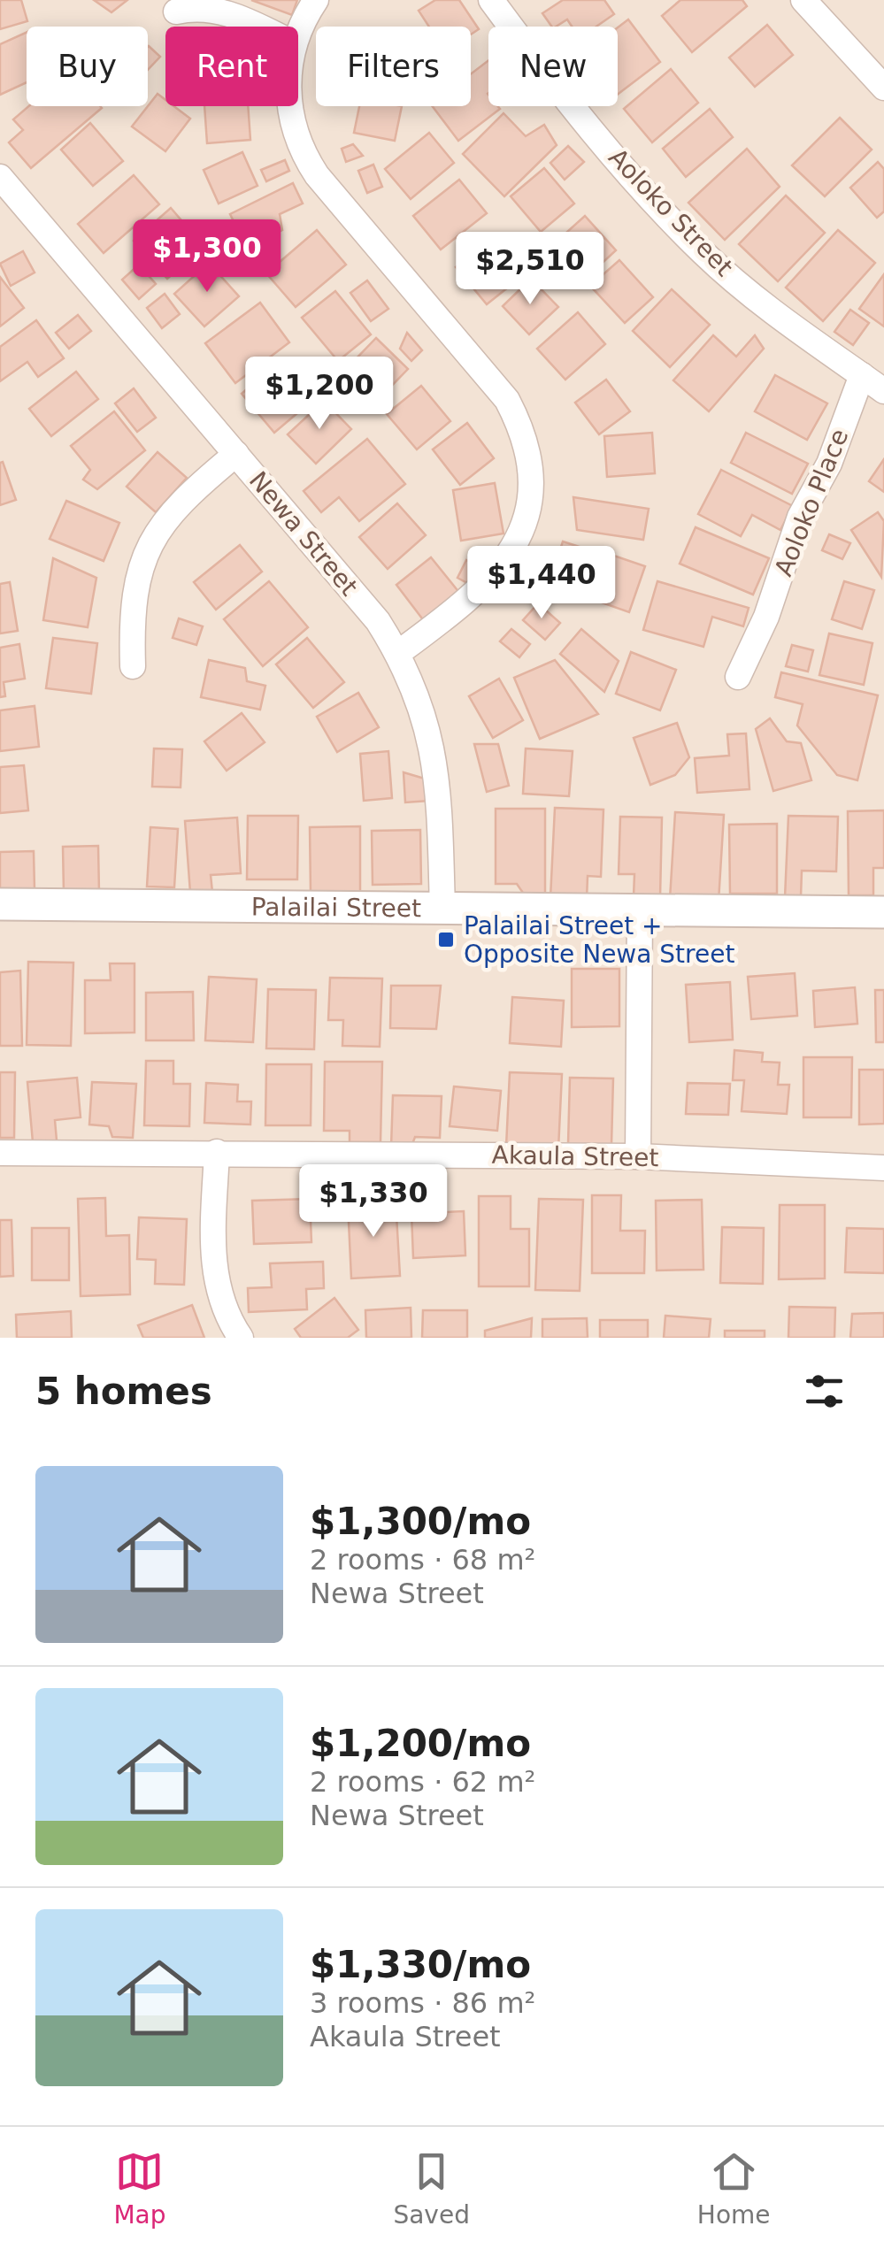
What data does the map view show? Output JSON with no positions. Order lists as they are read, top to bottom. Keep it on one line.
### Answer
{"streets":{"street":["Aoloko Street","Aoloko Place","Newa Street","Palailai Street","Akaula Street"]},"crossings":[["Aoloko Street","Aoloko Place"],["Newa Street","Palailai Street"]],"places":{"transit":["Palailai Street + Opposite Newa Street"]},"page":{"chip":["Buy","Rent","Filters","New"],"price":["$1,300","$2,510","$1,200","$1,440","$1,330"],"heading":"5 homes","list":[{"name":"$1,300/mo","note":"2 rooms · 68 m² · Newa Street"},{"name":"$1,200/mo","note":"2 rooms · 62 m² · Newa Street"},{"name":"$1,330/mo","note":"3 rooms · 86 m² · Akaula Street"}],"tabs":["Map","Saved","Home"]}}
